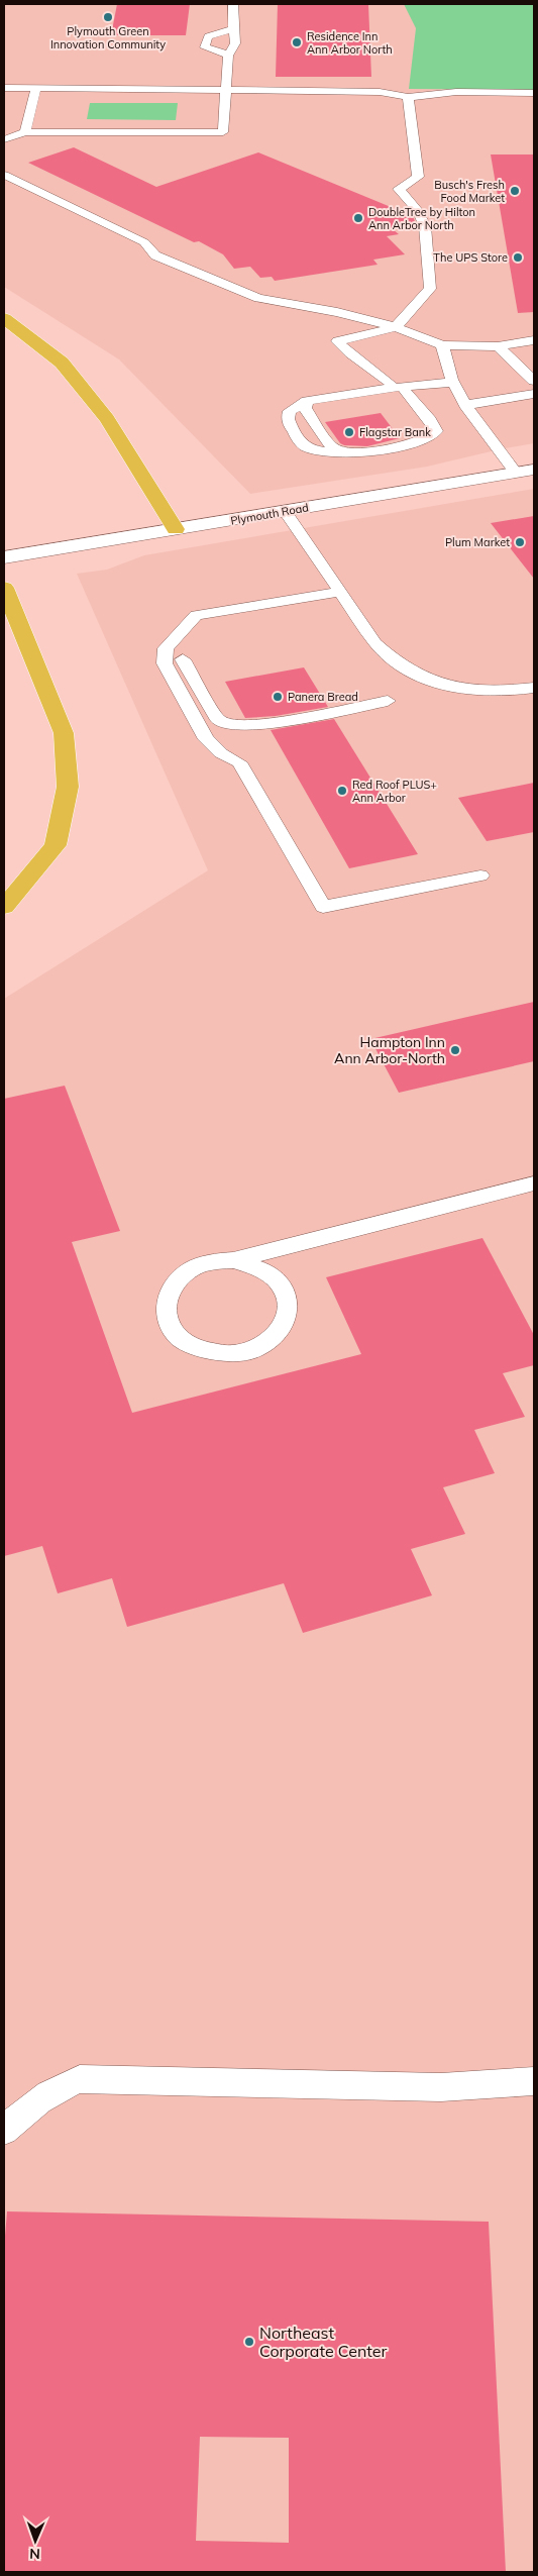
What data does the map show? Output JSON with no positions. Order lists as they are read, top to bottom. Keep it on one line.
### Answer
{"streets":{"main road":["Plymouth Road"]},"places":["Plymouth Green Innovation Community","Residence Inn Ann Arbor North","Busch's Fresh Food Market","DoubleTree by Hilton Ann Arbor North","The UPS Store","Flagstar Bank","Plum Market","Panera Bread","Red Roof PLUS+ Ann Arbor","Hampton Inn Ann Arbor-North","Northeast Corporate Center"],"north":"bottom"}
